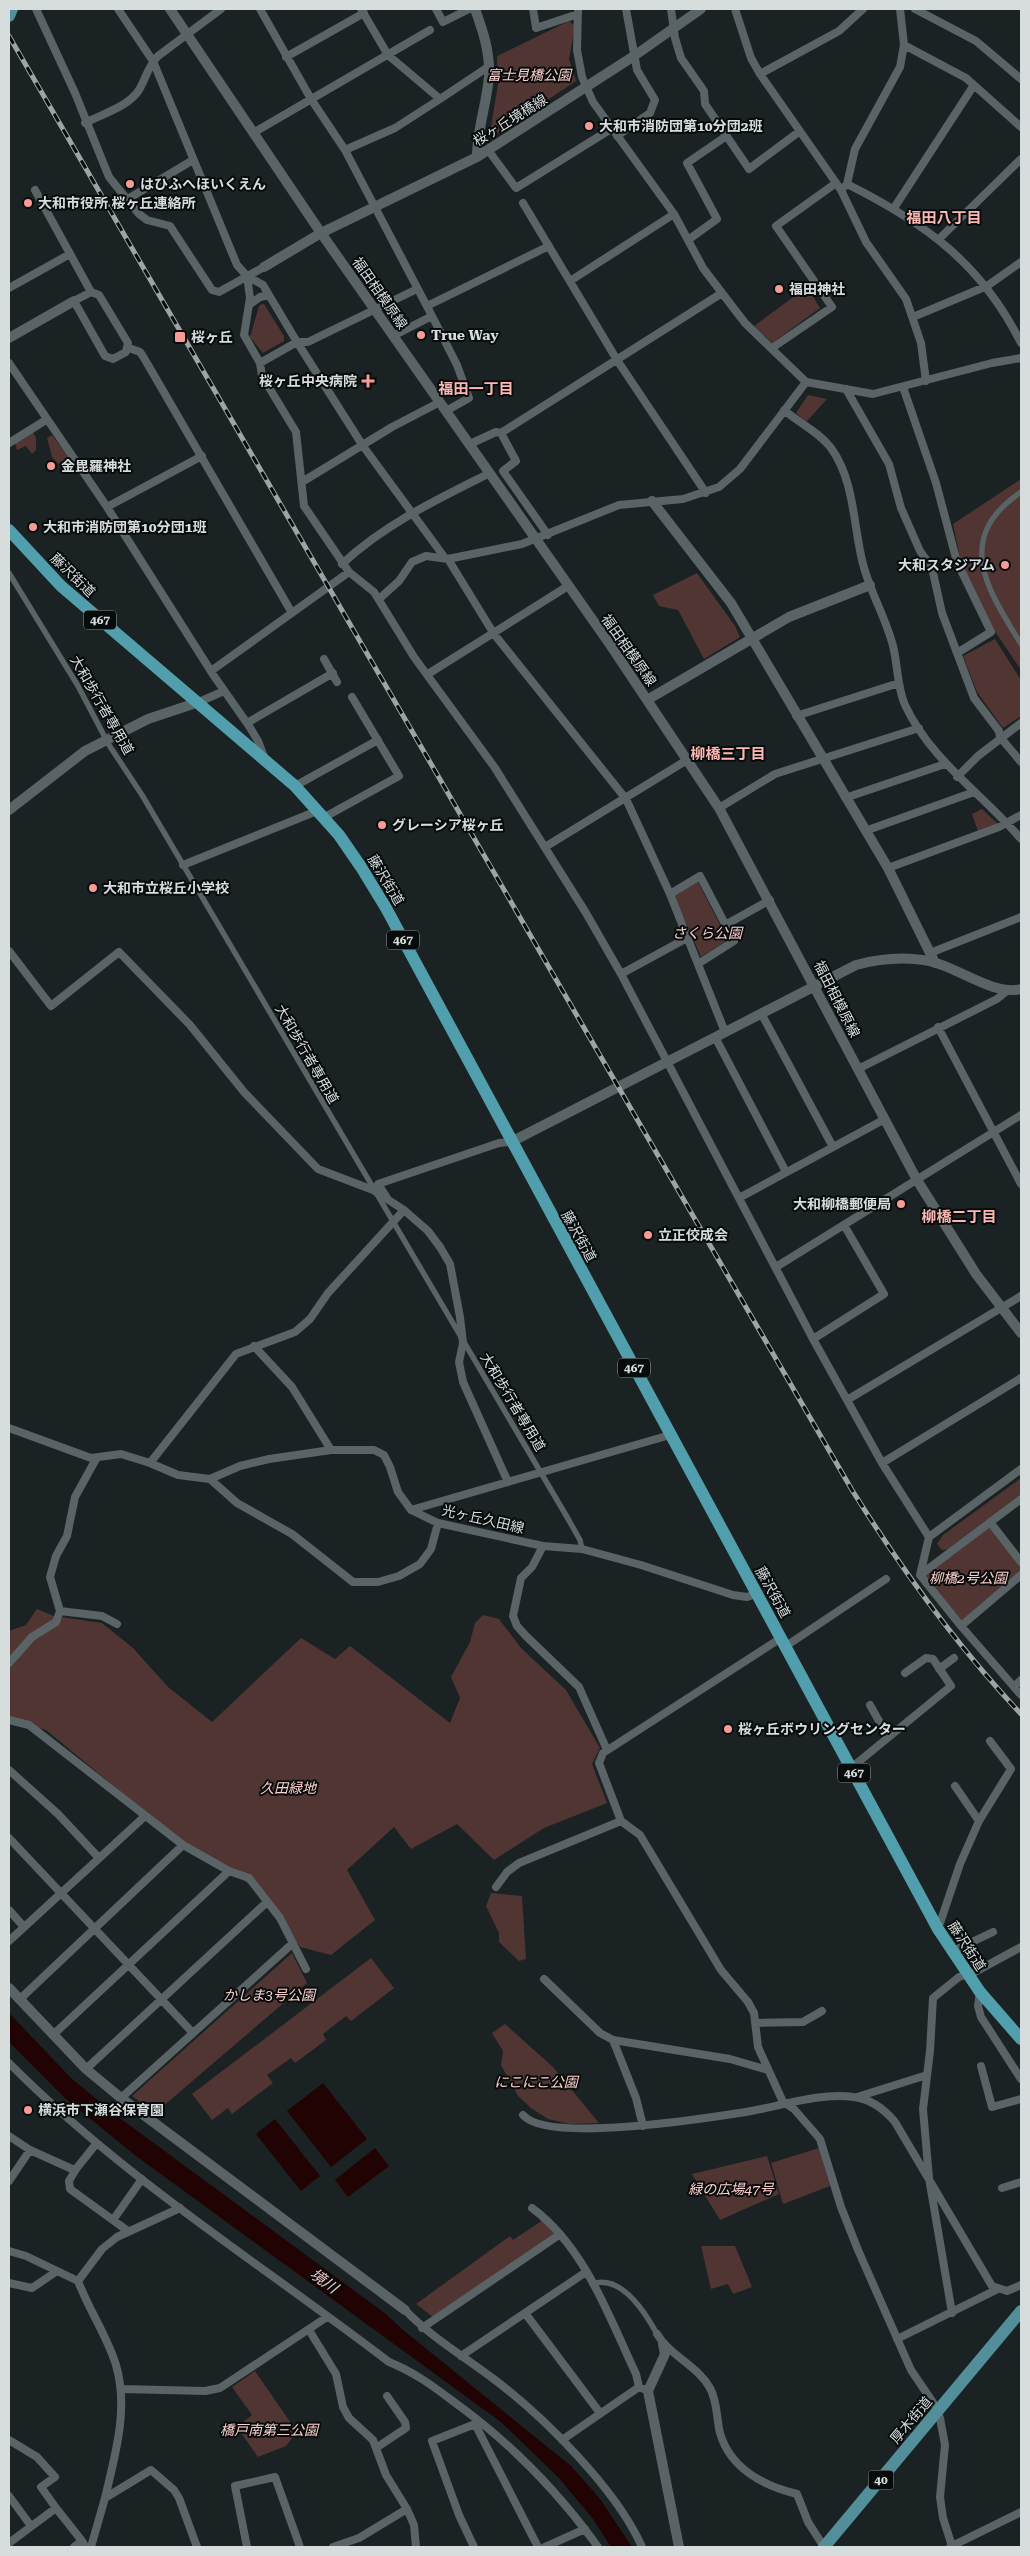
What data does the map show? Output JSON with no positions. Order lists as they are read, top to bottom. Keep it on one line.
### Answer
{"streets":{"highway":["藤沢街道","467"],"main road":["厚木街道","40"],"street":["桜ヶ丘境橋線","福田相模原線","大和歩行者専用道","光ヶ丘久田線"]},"crossings":[["桜ヶ丘境橋線","福田相模原線"],["藤沢街道","光ヶ丘久田線"],["大和歩行者専用道","光ヶ丘久田線"]],"districts":["福田八丁目","福田一丁目","柳橋三丁目","柳橋二丁目"],"water":["境川"],"parks":["富士見橋公園","さくら公園","柳橋2号公園","久田緑地","かしま3号公園","にこにこ公園","緑の広場47号","橋戸南第三公園"],"places":{"other":["大和市消防団第10分団2班","はひふへほいくえん","大和市役所 桜ヶ丘連絡所","福田神社","True Way","金毘羅神社","大和市消防団第10分団1班","大和スタジアム","グレーシア桜ヶ丘","大和市立桜丘小学校","大和柳橋郵便局","立正佼成会","桜ヶ丘ボウリングセンター","横浜市下瀬谷保育園"],"transit":["桜ヶ丘"],"health":["桜ヶ丘中央病院"]}}
